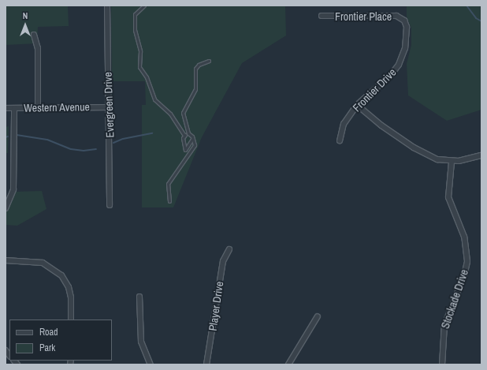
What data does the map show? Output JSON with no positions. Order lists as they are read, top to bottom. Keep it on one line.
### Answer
{"streets":{"street":["Frontier Place","Frontier Drive","Evergreen Drive","Western Avenue","Stockade Drive","Player Drive"]},"crossings":[["Frontier Place","Frontier Drive"],["Evergreen Drive","Western Avenue"]],"legend":["Road","Park"],"north":"top"}
